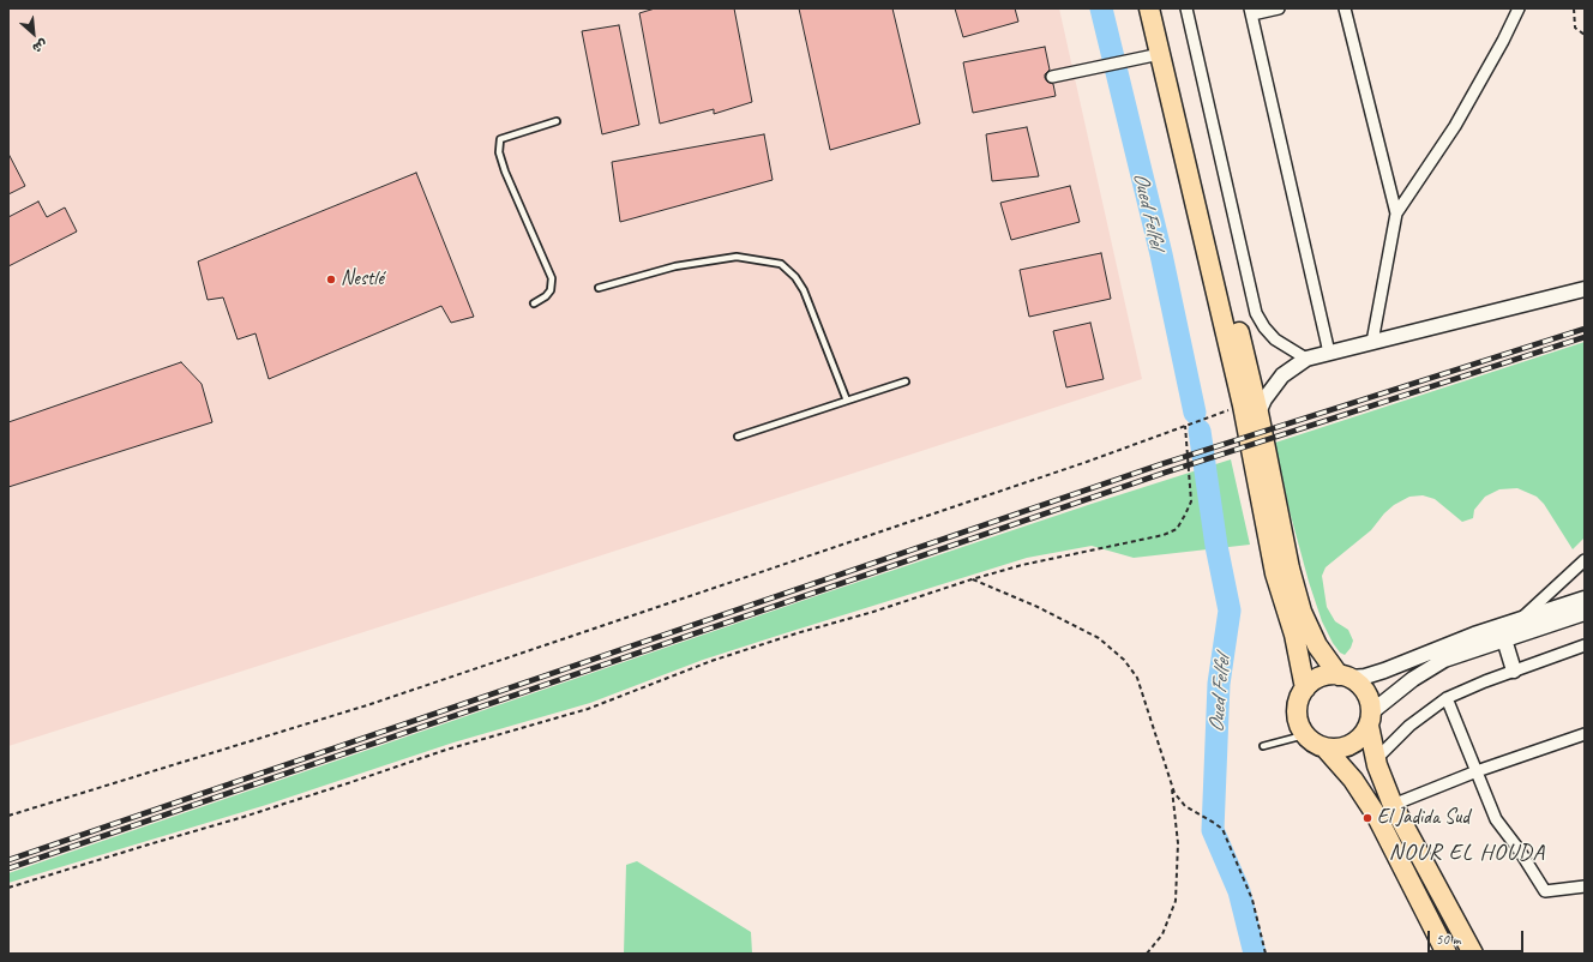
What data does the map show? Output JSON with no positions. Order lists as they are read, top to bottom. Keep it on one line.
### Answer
{"districts":["NOUR EL HOUDA"],"water":["Oued Felfel"],"places":["Nestlé","El Jadida Sud"],"scale_bar":"50 m","north":"bottom right"}
